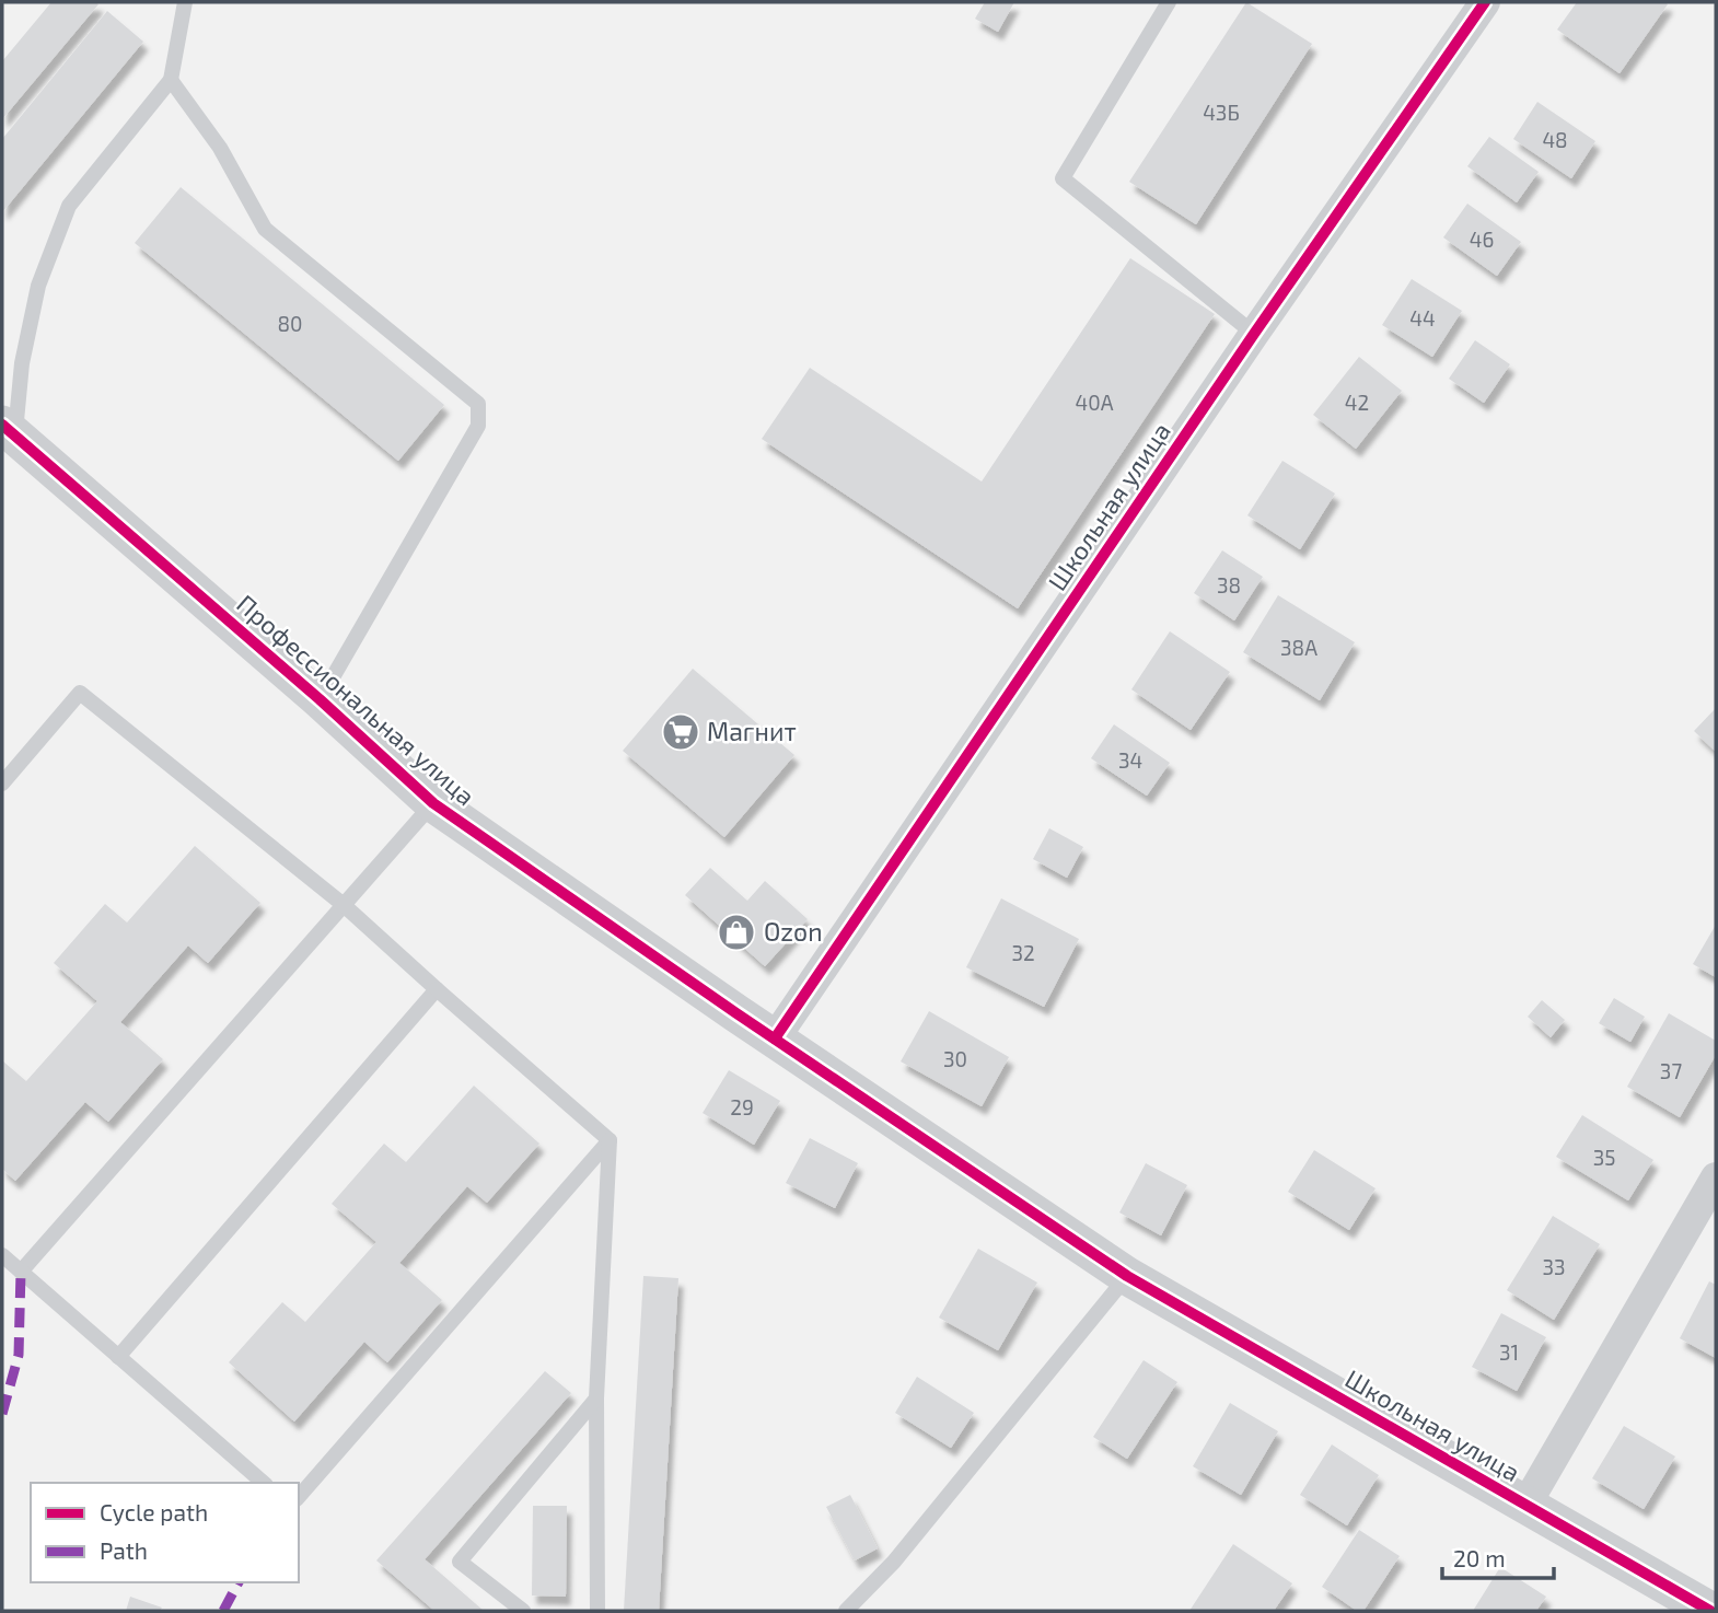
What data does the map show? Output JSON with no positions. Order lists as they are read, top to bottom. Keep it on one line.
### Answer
{"streets":{"street":["Школьная улица","Профессиональная улица"]},"crossings":[["Школьная улица","Профессиональная улица"]],"places":{"supermarket":["Магнит"],"shop":["Ozon"]},"house_numbers":["43Б","48","46","44","80","40А","42","38","38А","34","32","30","37","29","35","33","31"],"legend":["Cycle path","Path"],"scale_bar":"20 m"}
